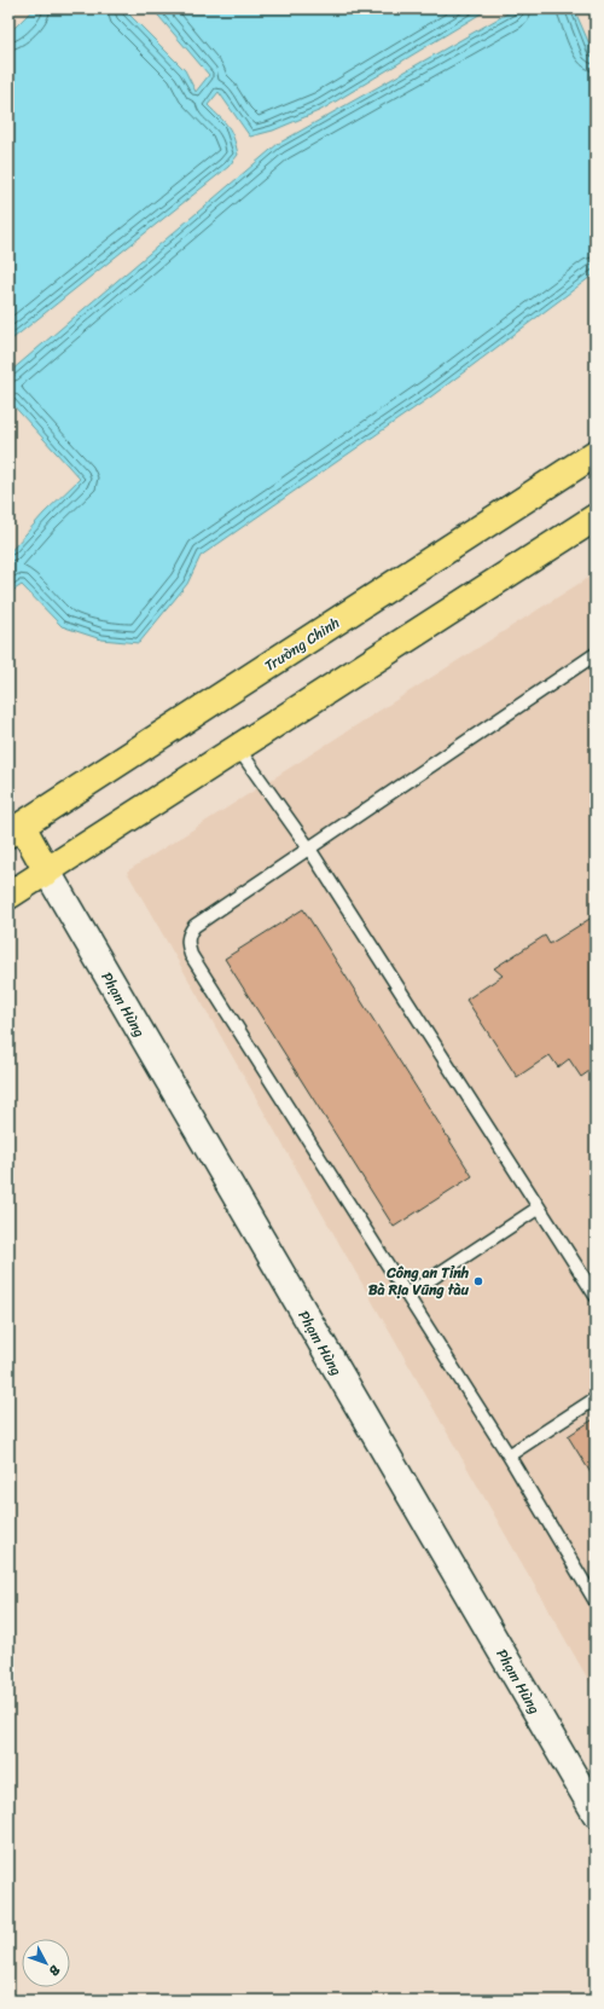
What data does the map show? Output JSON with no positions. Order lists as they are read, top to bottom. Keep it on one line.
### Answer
{"streets":{"highway":["Trường Chinh"],"street":["Phạm Hùng"]},"places":["Công an Tỉnh Bà Rịa Vũng tàu"],"north":"bottom right"}
